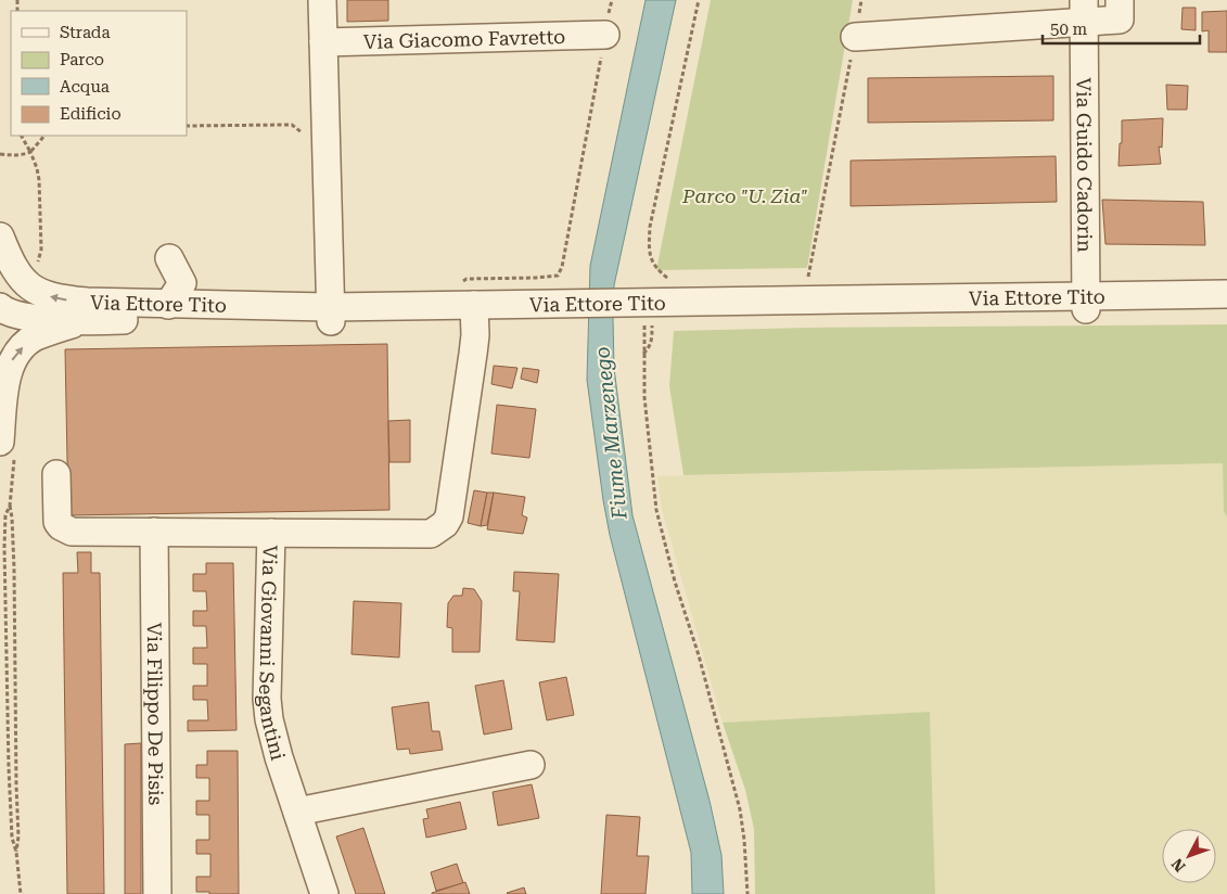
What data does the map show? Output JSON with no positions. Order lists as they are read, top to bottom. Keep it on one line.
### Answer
{"streets":{"street":["Via Giacomo Favretto","Via Guido Cadorin","Via Ettore Tito","Via Giovanni Segantini","Via Filippo De Pisis"]},"crossings":[["Via Guido Cadorin","Via Ettore Tito"],["Via Ettore Tito","Via Giovanni Segantini"]],"water":["Fiume Marzenego"],"parks":["Parco \"U. Zia\""],"legend":["Strada","Parco","Acqua","Edificio"],"scale_bar":"50 m","north":"bottom left"}
